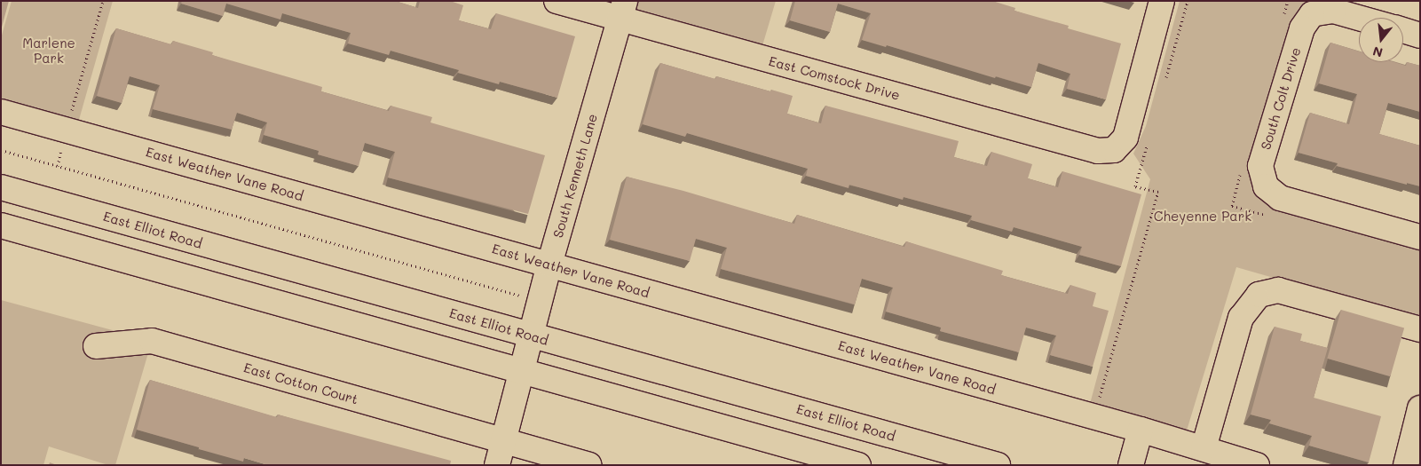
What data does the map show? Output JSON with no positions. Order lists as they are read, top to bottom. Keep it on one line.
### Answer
{"streets":{"street":["East Comstock Drive","South Colt Drive","East Weather Vane Road","South Kenneth Lane","East Elliot Road","East Cotton Court"]},"crossings":[["East Comstock Drive","South Kenneth Lane"],["East Weather Vane Road","South Kenneth Lane"],["South Kenneth Lane","East Elliot Road"],["South Kenneth Lane","East Cotton Court"]],"parks":["Marlene Park","Cheyenne Park"],"north":"bottom"}
